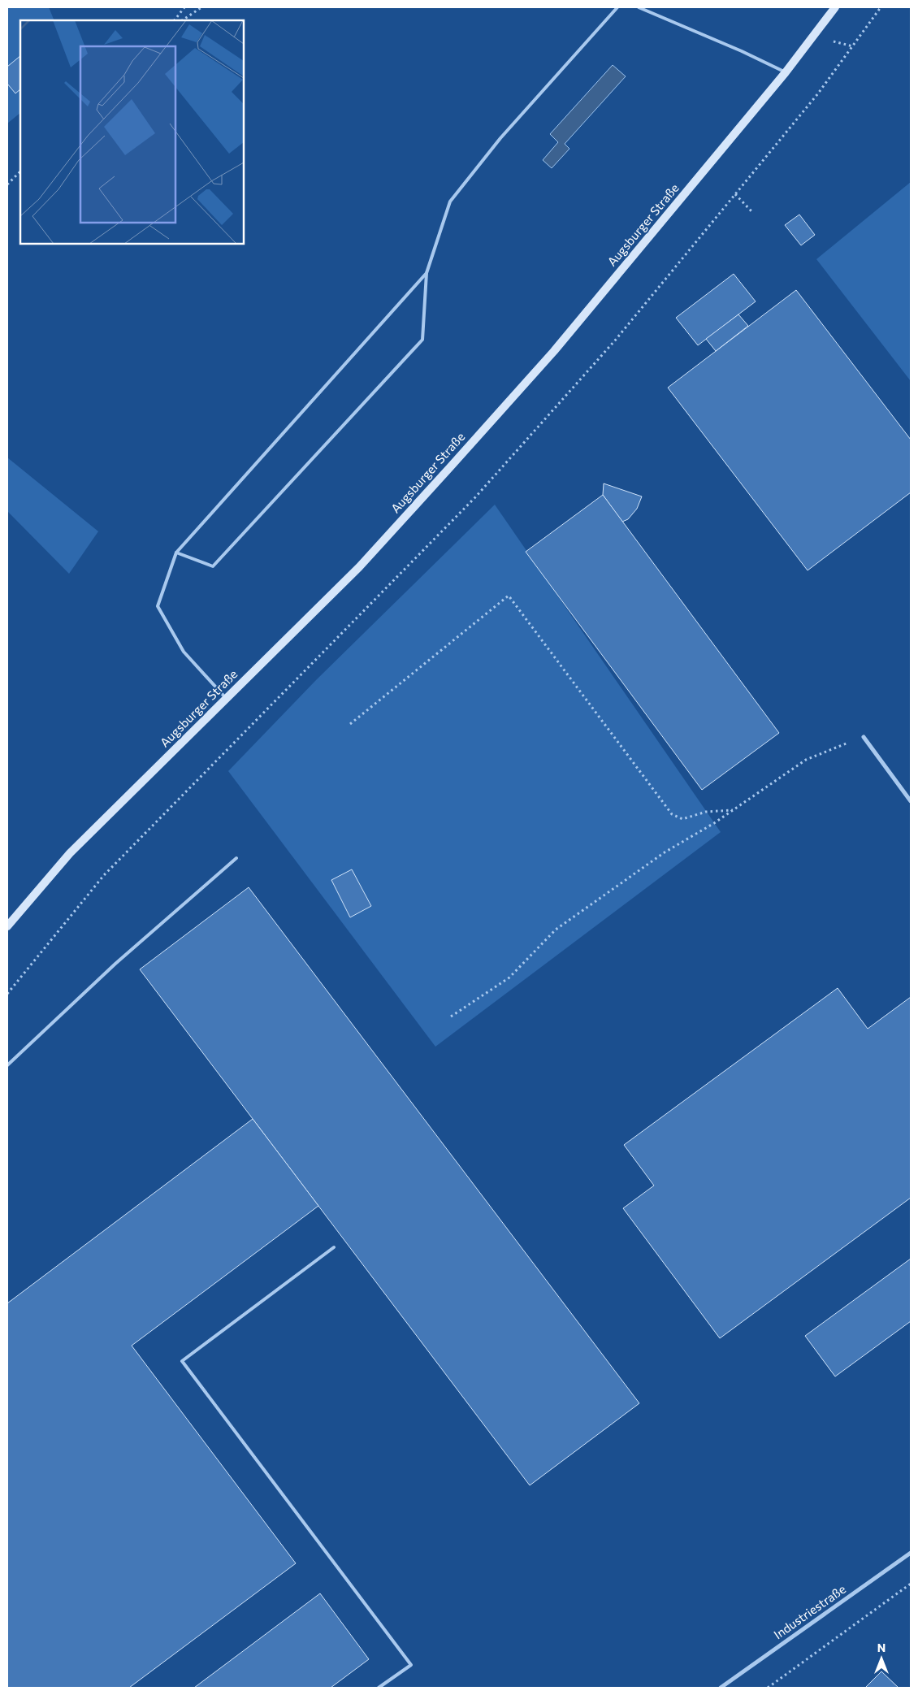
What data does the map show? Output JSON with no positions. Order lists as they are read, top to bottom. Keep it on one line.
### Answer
{"streets":{"main road":["Augsburger Straße"],"street":["Industriestraße"]},"north":"top"}
